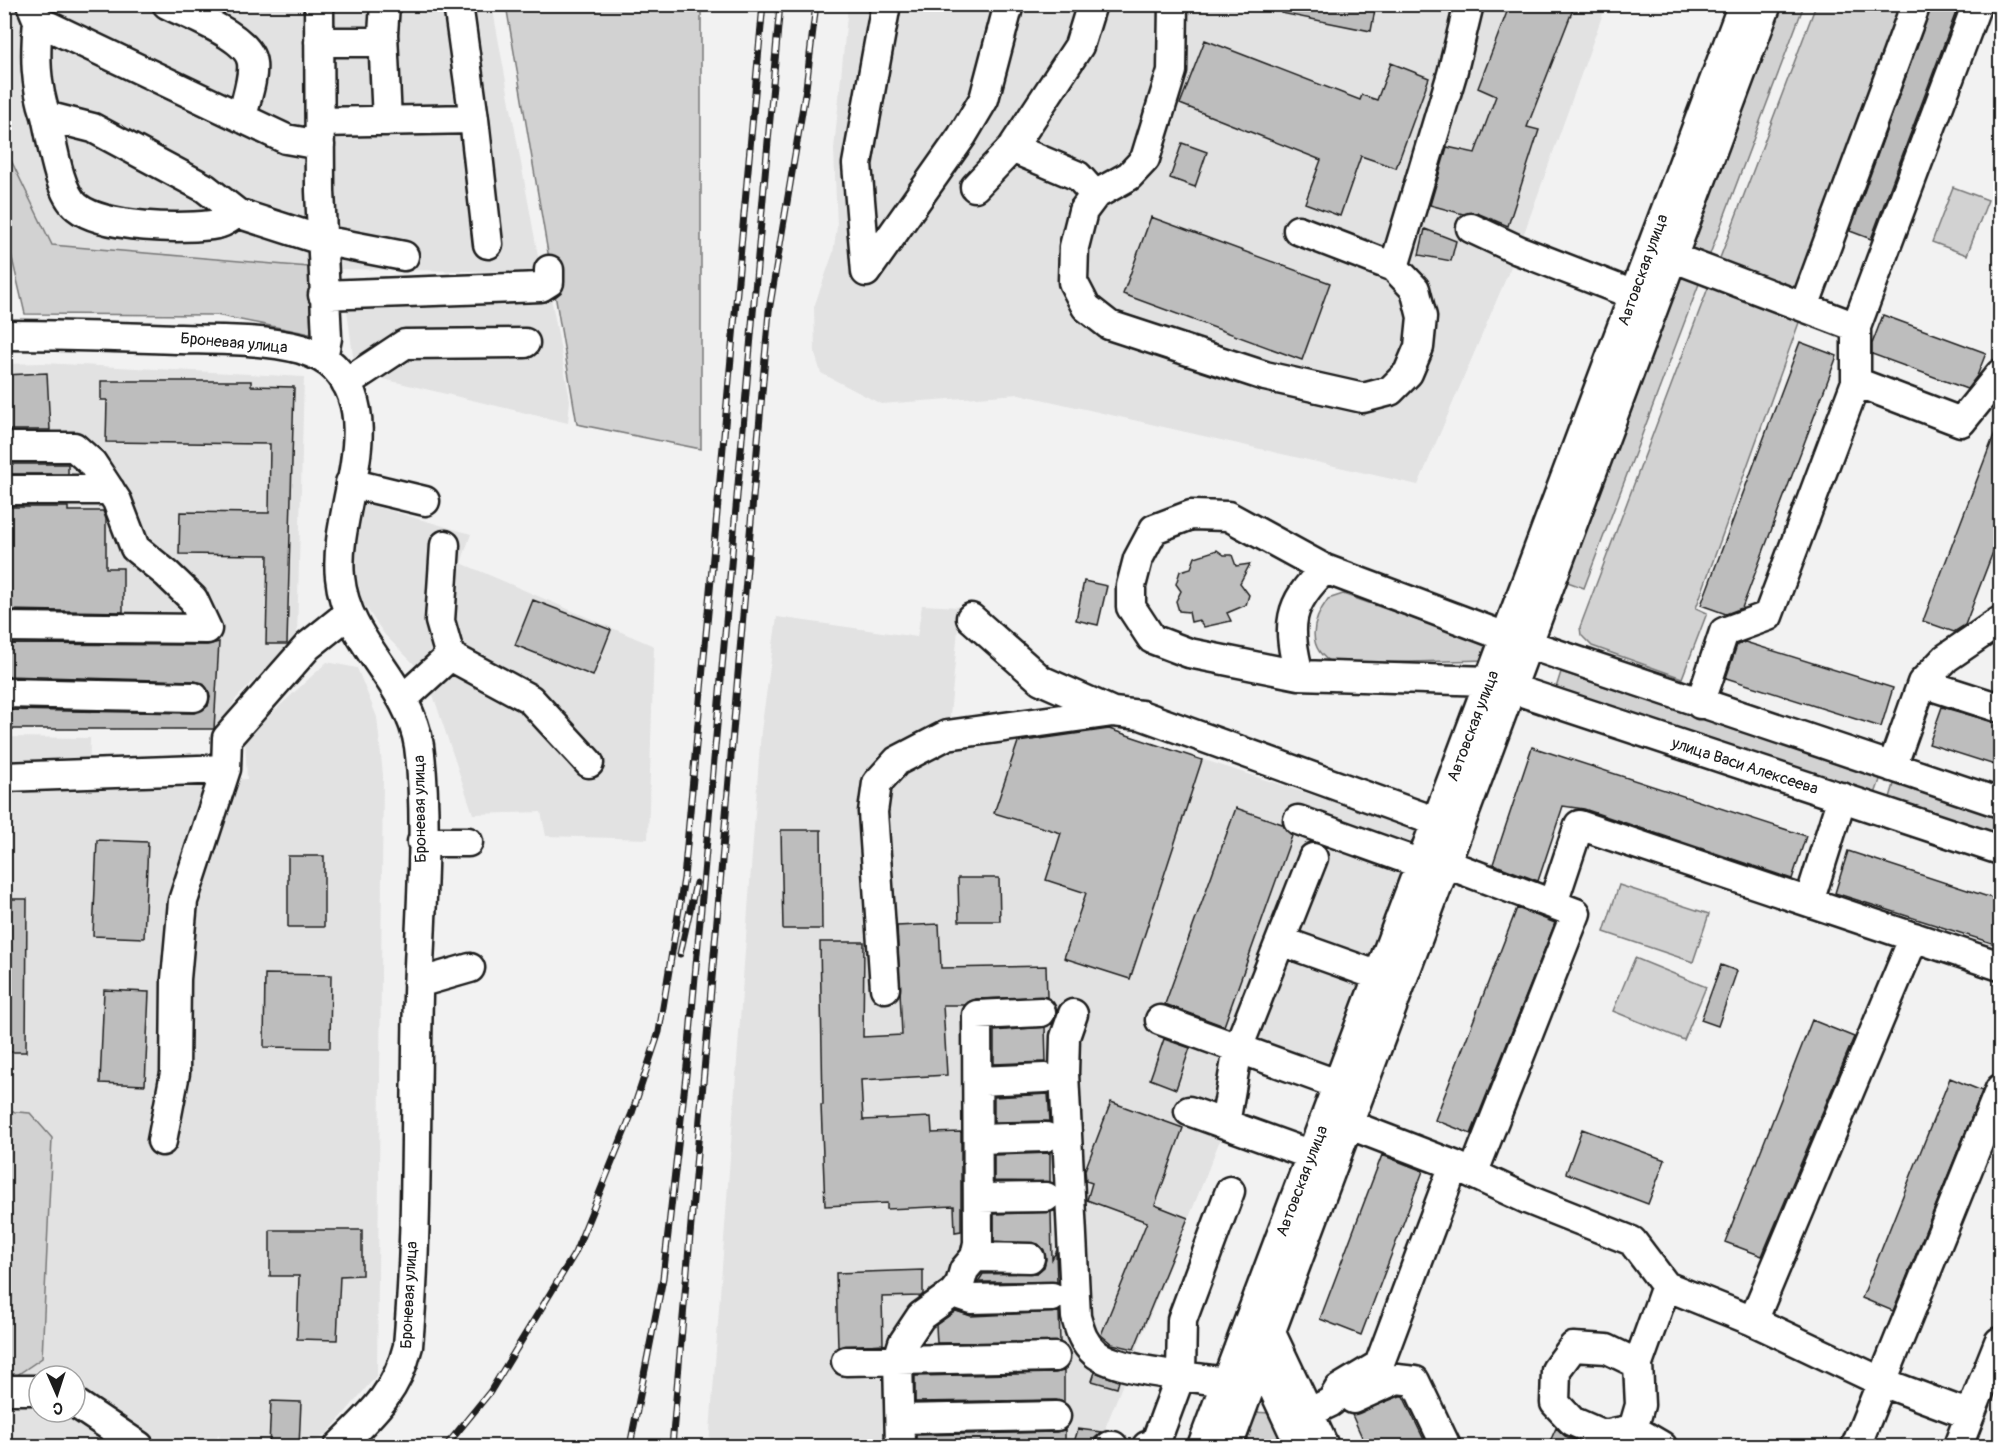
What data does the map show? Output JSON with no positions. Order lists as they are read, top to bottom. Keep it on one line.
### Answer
{"streets":{"street":["Автовская улица","Броневая улица","улица Васи Алексеева"]},"crossings":[["Автовская улица","улица Васи Алексеева"]],"north":"bottom"}
